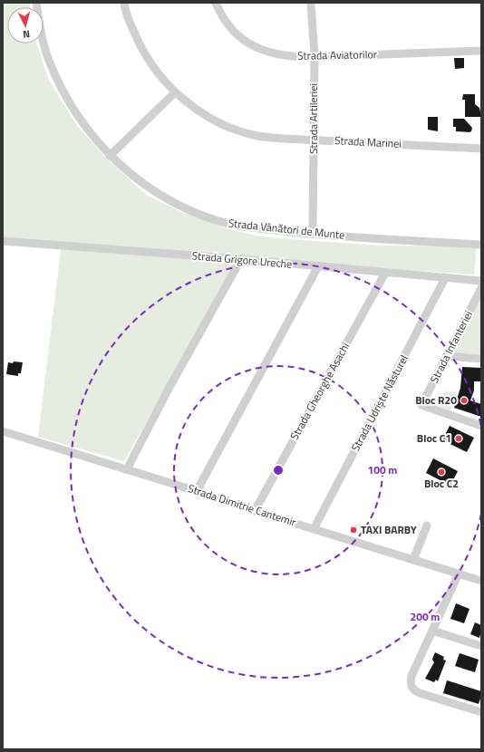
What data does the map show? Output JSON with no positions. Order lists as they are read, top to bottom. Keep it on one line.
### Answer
{"streets":{"street":["Strada Aviatorilor","Strada Artileriei","Strada Marinei","Strada Vânători de Munte","Strada Grigore Ureche","Strada Infanteriei","Strada Gheorghe Asachi","Strada Udriște Năsturel","Strada Dimitrie Cantemir"]},"crossings":[["Strada Aviatorilor","Strada Artileriei"],["Strada Artileriei","Strada Marinei"],["Strada Artileriei","Strada Vânători de Munte"],["Strada Grigore Ureche","Strada Gheorghe Asachi"],["Strada Grigore Ureche","Strada Udriște Năsturel"],["Strada Gheorghe Asachi","Strada Dimitrie Cantemir"],["Strada Udriște Năsturel","Strada Dimitrie Cantemir"]],"places":["Bloc R20","Bloc C1","Bloc C2","TAXI BARBY"],"north":"bottom","rings":["100 m","200 m"]}
